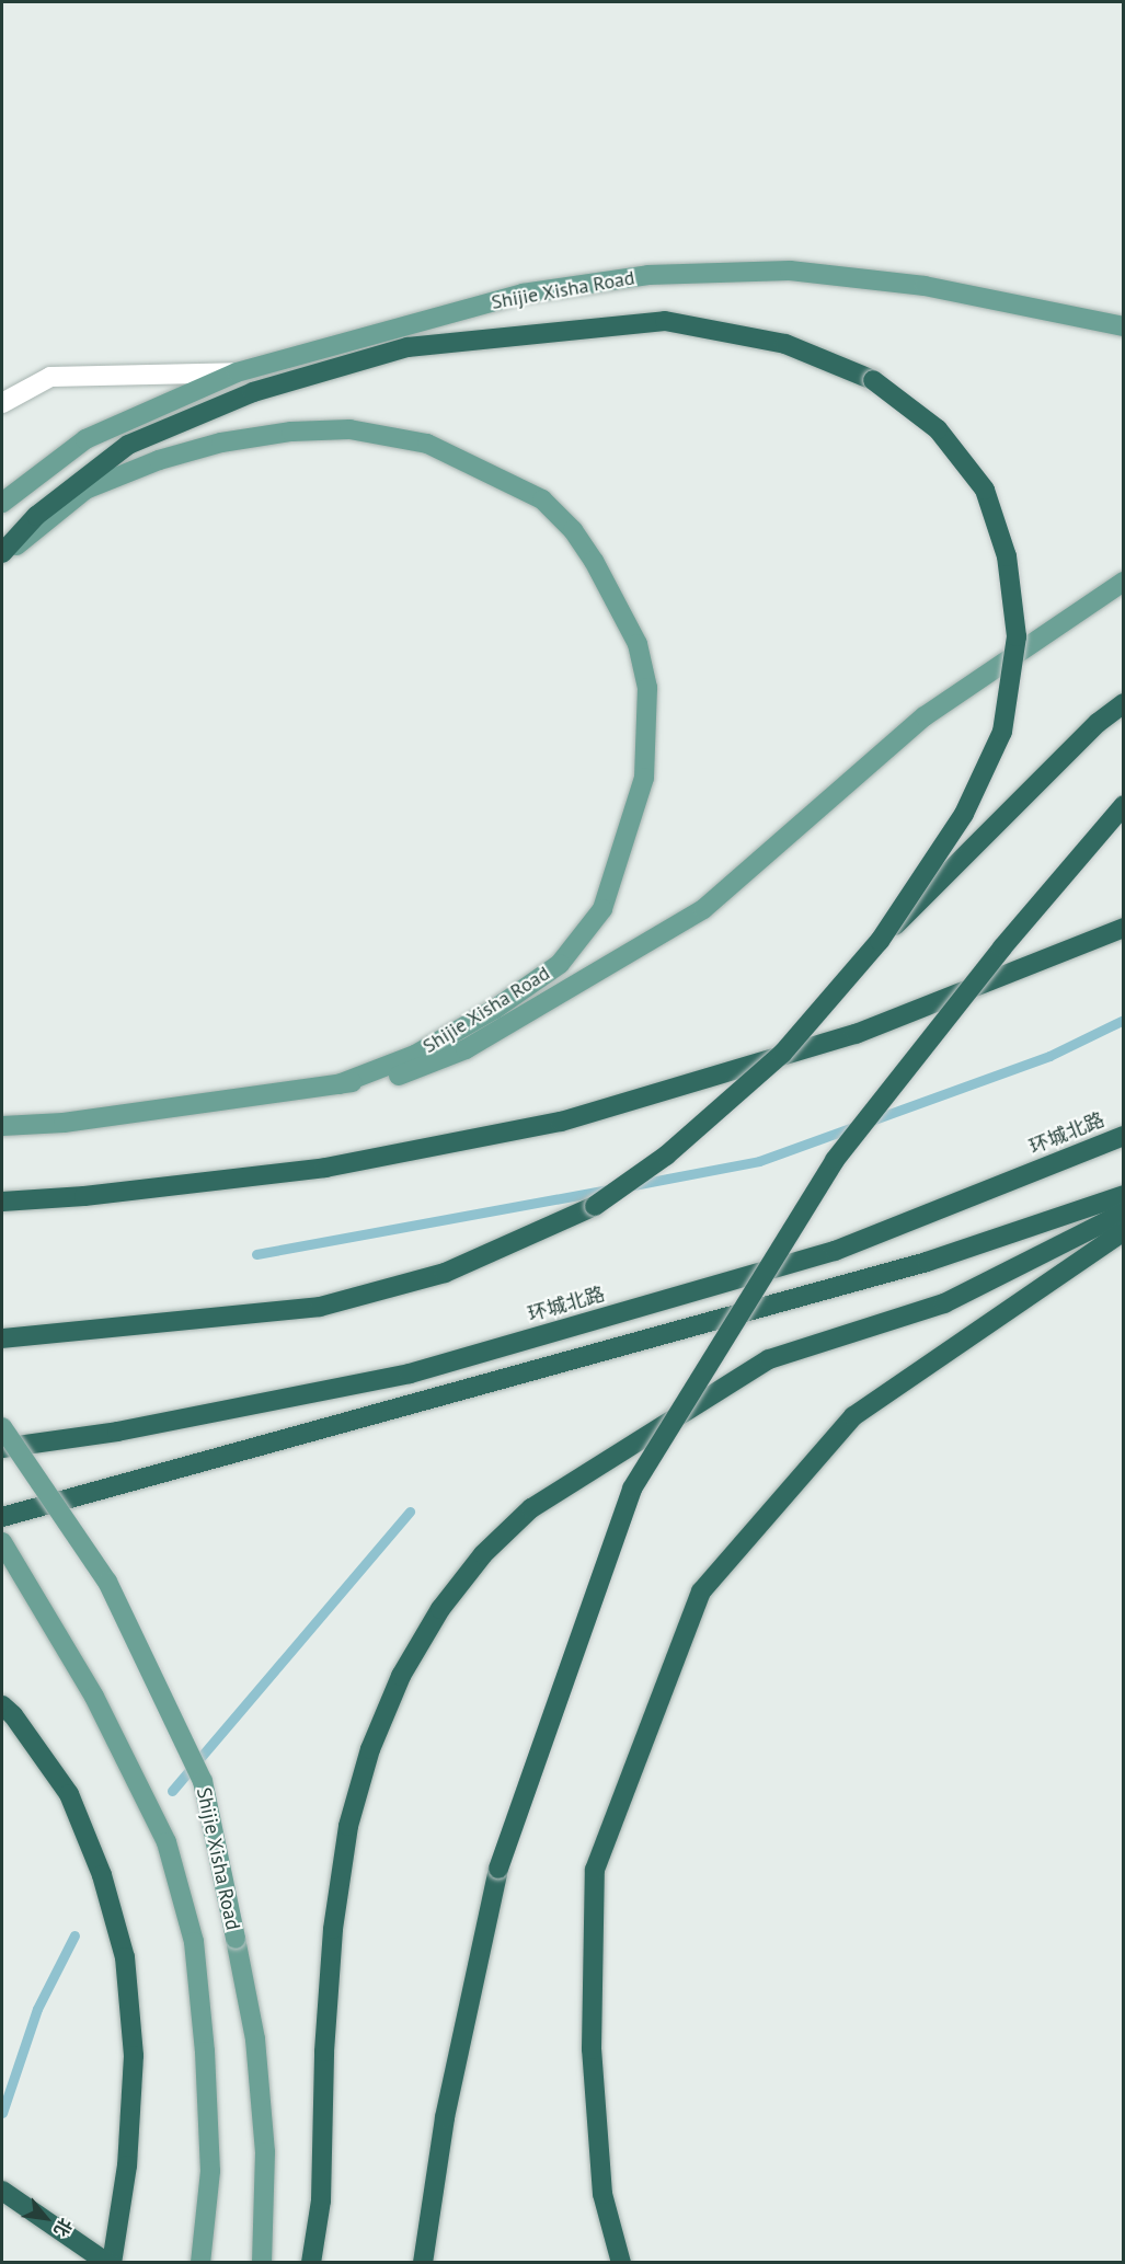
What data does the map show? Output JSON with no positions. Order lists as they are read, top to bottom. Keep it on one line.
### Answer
{"streets":{"highway":["环城北路"],"main road":["Shijie Xisha Road"]},"north":"bottom right"}
